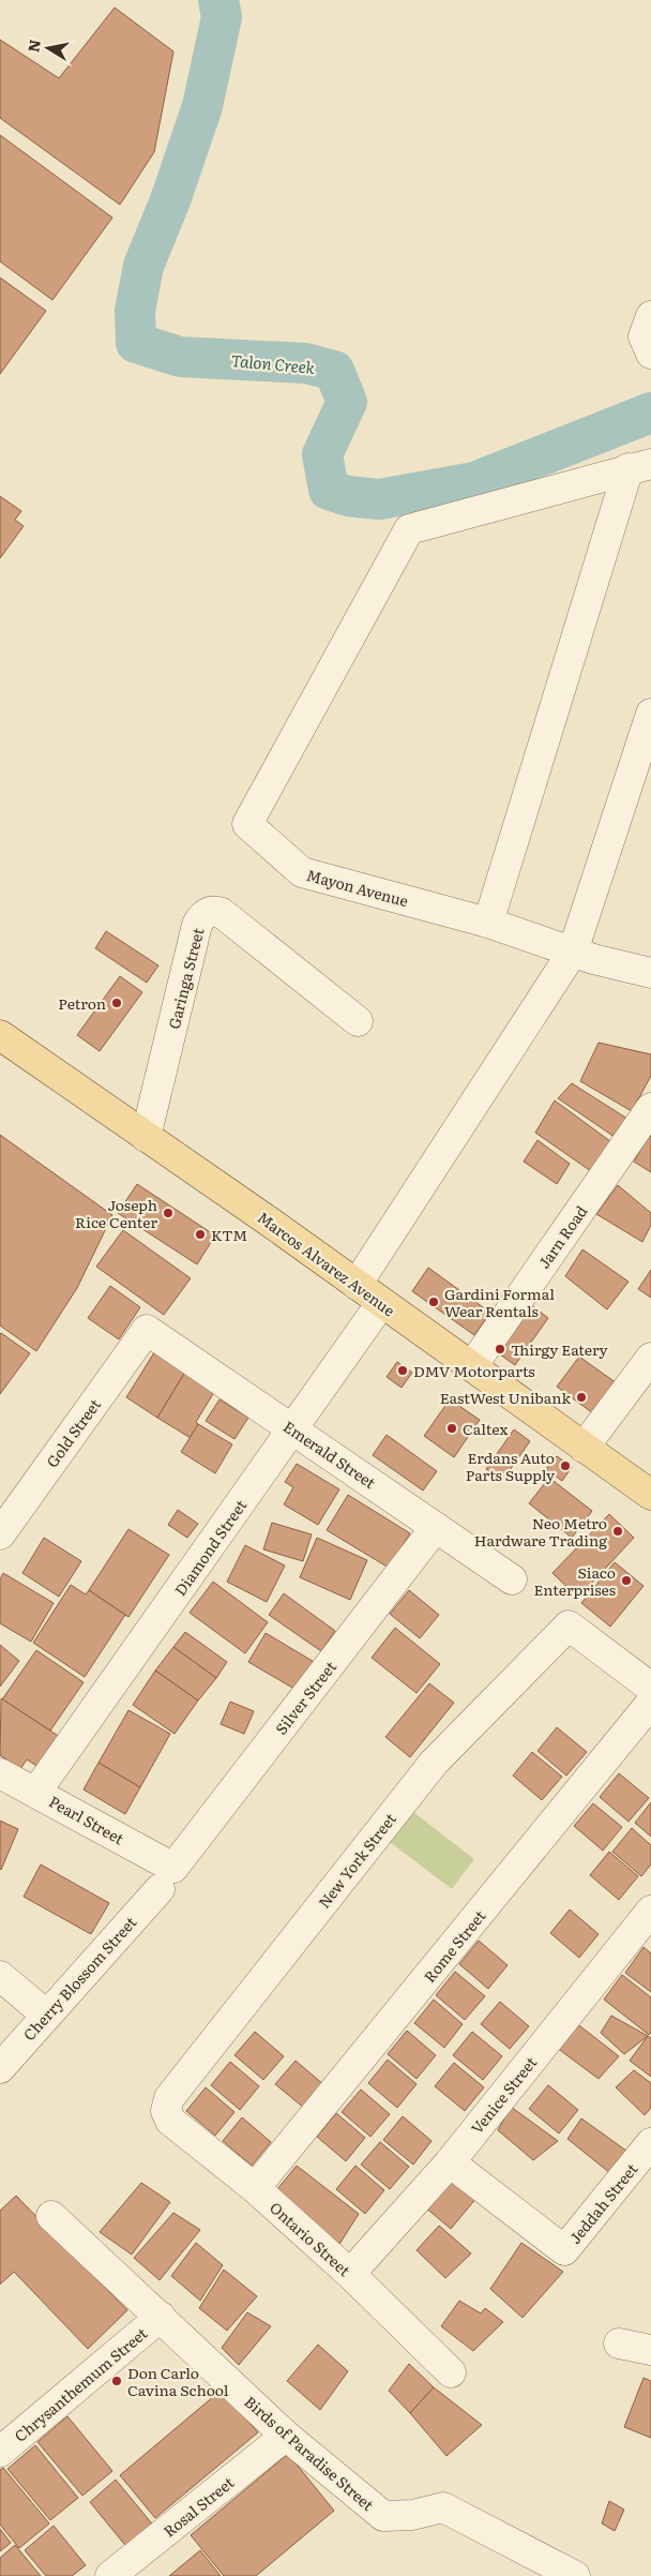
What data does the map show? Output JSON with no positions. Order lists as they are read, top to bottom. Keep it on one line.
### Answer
{"streets":{"main road":["Marcos Alvarez Avenue"],"street":["Mayon Avenue","Garinga Street","Jarn Road","Gold Street","Emerald Street","Diamond Street","Silver Street","Pearl Street","New York Street","Rome Street","Cherry Blossom Street","Venice Street","Jeddah Street","Ontario Street","Chrysanthemum Street","Birds of Paradise Street","Rosal Street"]},"crossings":[["Garinga Street","Marcos Alvarez Avenue"],["Jarn Road","Marcos Alvarez Avenue"],["Marcos Alvarez Avenue","Diamond Street"],["Gold Street","Emerald Street"],["Emerald Street","Diamond Street"],["Emerald Street","Silver Street"],["Diamond Street","Pearl Street"],["Silver Street","Pearl Street"],["Silver Street","Cherry Blossom Street"],["Pearl Street","Cherry Blossom Street"],["New York Street","Ontario Street"],["Rome Street","Ontario Street"],["Venice Street","Jeddah Street"],["Venice Street","Ontario Street"],["Chrysanthemum Street","Birds of Paradise Street"],["Birds of Paradise Street","Rosal Street"]],"water":["Talon Creek"],"places":["Petron","Joseph Rice Center","KTM","Gardini Formal Wear Rentals","Thirgy Eatery","DMV Motorparts","EastWest Unibank","Caltex","Erdans Auto Parts Supply","Neo Metro Hardware Trading","Siaco Enterprises","Don Carlo Cavina School"],"north":"left"}
